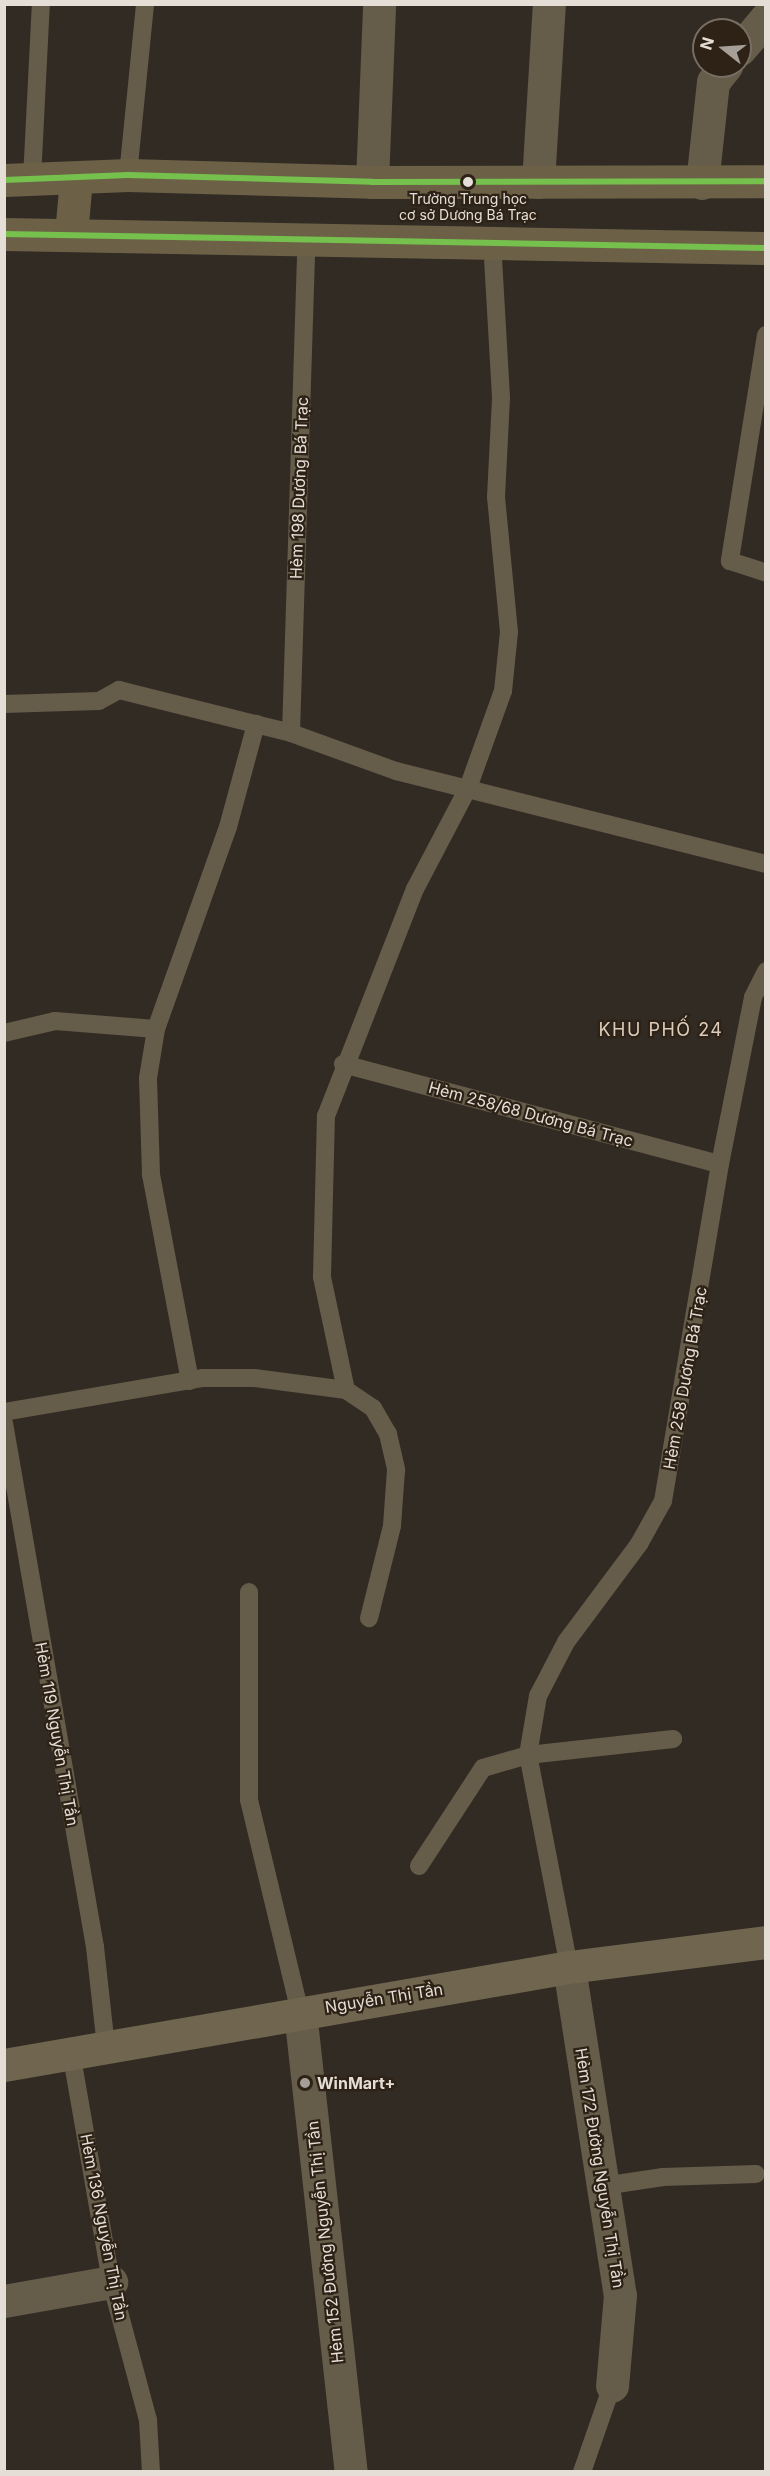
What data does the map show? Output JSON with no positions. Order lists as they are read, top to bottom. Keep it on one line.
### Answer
{"streets":{"main road":["Nguyễn Thị Tần"],"street":["Hẻm 172 Đường Nguyễn Thị Tần","Hẻm 152 Đường Nguyễn Thị Tần"],"lane":["Hẻm 198 Dương Bá Trạc","Hẻm 258/68 Dương Bá Trạc","Hẻm 258 Dương Bá Trạc","Hẻm 119 Nguyễn Thị Tần","Hẻm 136 Nguyễn Thị Tần"]},"crossings":[["Hẻm 258/68 Dương Bá Trạc","Hẻm 258 Dương Bá Trạc"],["Hẻm 119 Nguyễn Thị Tần","Nguyễn Thị Tần"],["Nguyễn Thị Tần","Hẻm 172 Đường Nguyễn Thị Tần"],["Nguyễn Thị Tần","Hẻm 136 Nguyễn Thị Tần"],["Nguyễn Thị Tần","Hẻm 152 Đường Nguyễn Thị Tần"]],"districts":["KHU PHỐ 24"],"places":["Trường Trung học cơ sở Dương Bá Trạc","WinMart+"],"lines":["transit line 152"],"north":"left"}
